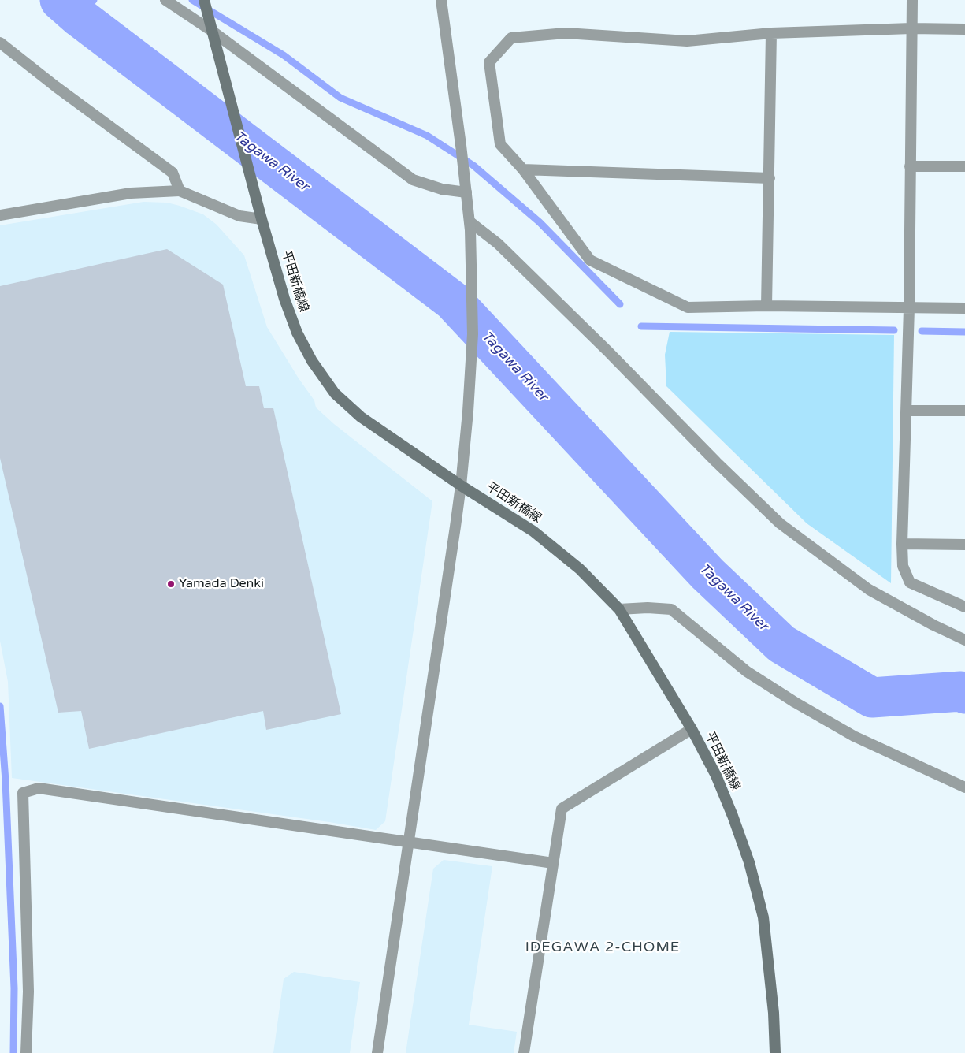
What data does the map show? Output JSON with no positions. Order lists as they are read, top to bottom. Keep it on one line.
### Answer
{"streets":{"main road":["平田新橋線"]},"districts":["IDEGAWA 2-CHOME"],"water":["Tagawa River"],"places":["Yamada Denki"]}
